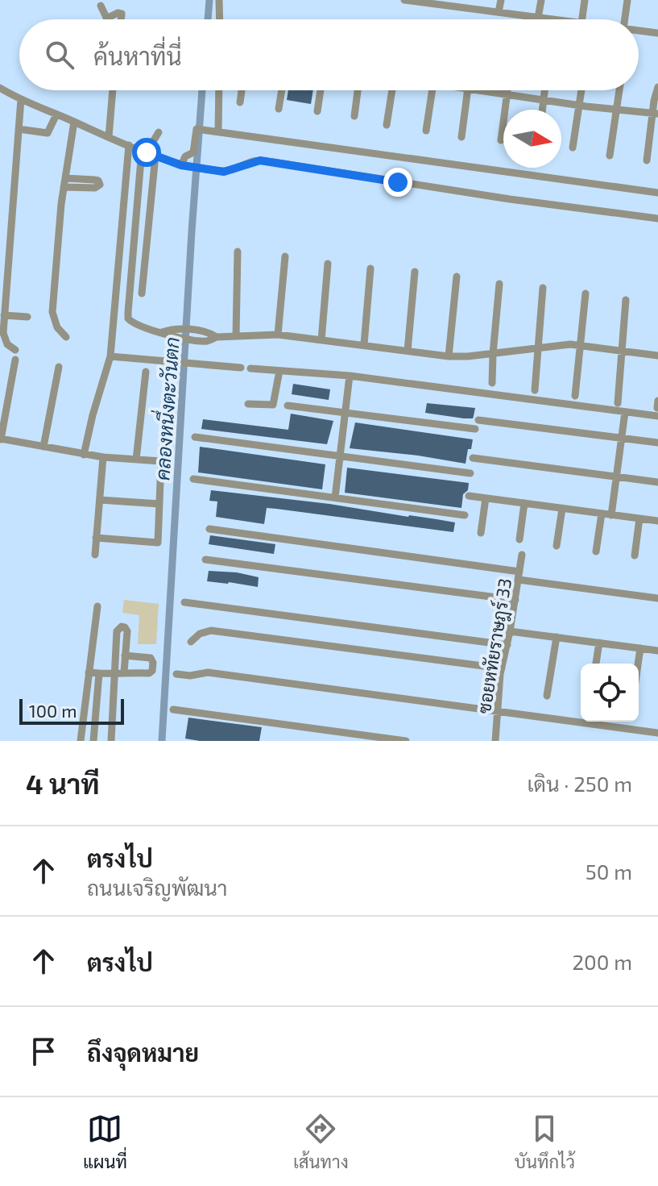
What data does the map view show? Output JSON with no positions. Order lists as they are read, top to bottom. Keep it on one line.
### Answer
{"streets":{"street":["ซอยหทัยราษฎร์ 33"]},"water":["คลองหนึ่งตะวันตก"],"scale_bar":"100 m","north":"right","page":{"search":"ค้นหาที่นี่","scale":"100 m","heading":["4 นาที","เดิน · 250 m"],"list":[["ตรงไป","ถนนเจริญพัฒนา","50 m"],["ตรงไป","200 m"],"ถึงจุดหมาย"],"nav":["แผนที่","เส้นทาง","บันทึกไว้"]}}
